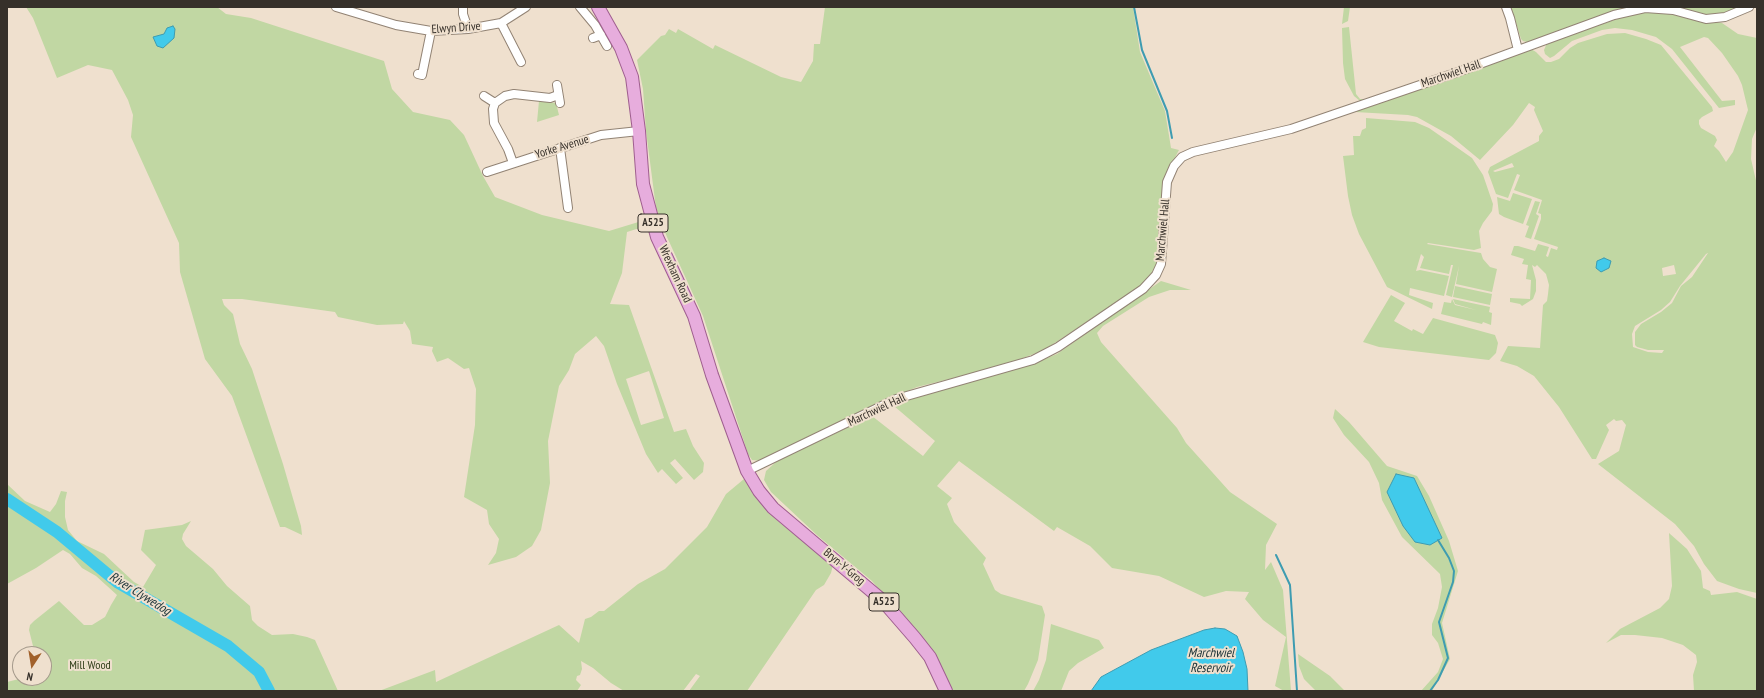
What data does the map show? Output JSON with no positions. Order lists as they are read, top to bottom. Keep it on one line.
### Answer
{"streets":{"main road":["A525","Wrexham Road","Bryn-Y-Grog"],"street":["Elwyn Drive","Marchwiel Hall","Yorke Avenue"]},"crossings":[["Marchwiel Hall","Wrexham Road"],["Marchwiel Hall","Bryn-Y-Grog"],["Yorke Avenue","Wrexham Road"],["Wrexham Road","Bryn-Y-Grog"]],"water":["River Clywedog","Marchwiel Reservoir"],"parks":["Mill Wood"],"north":"bottom"}
